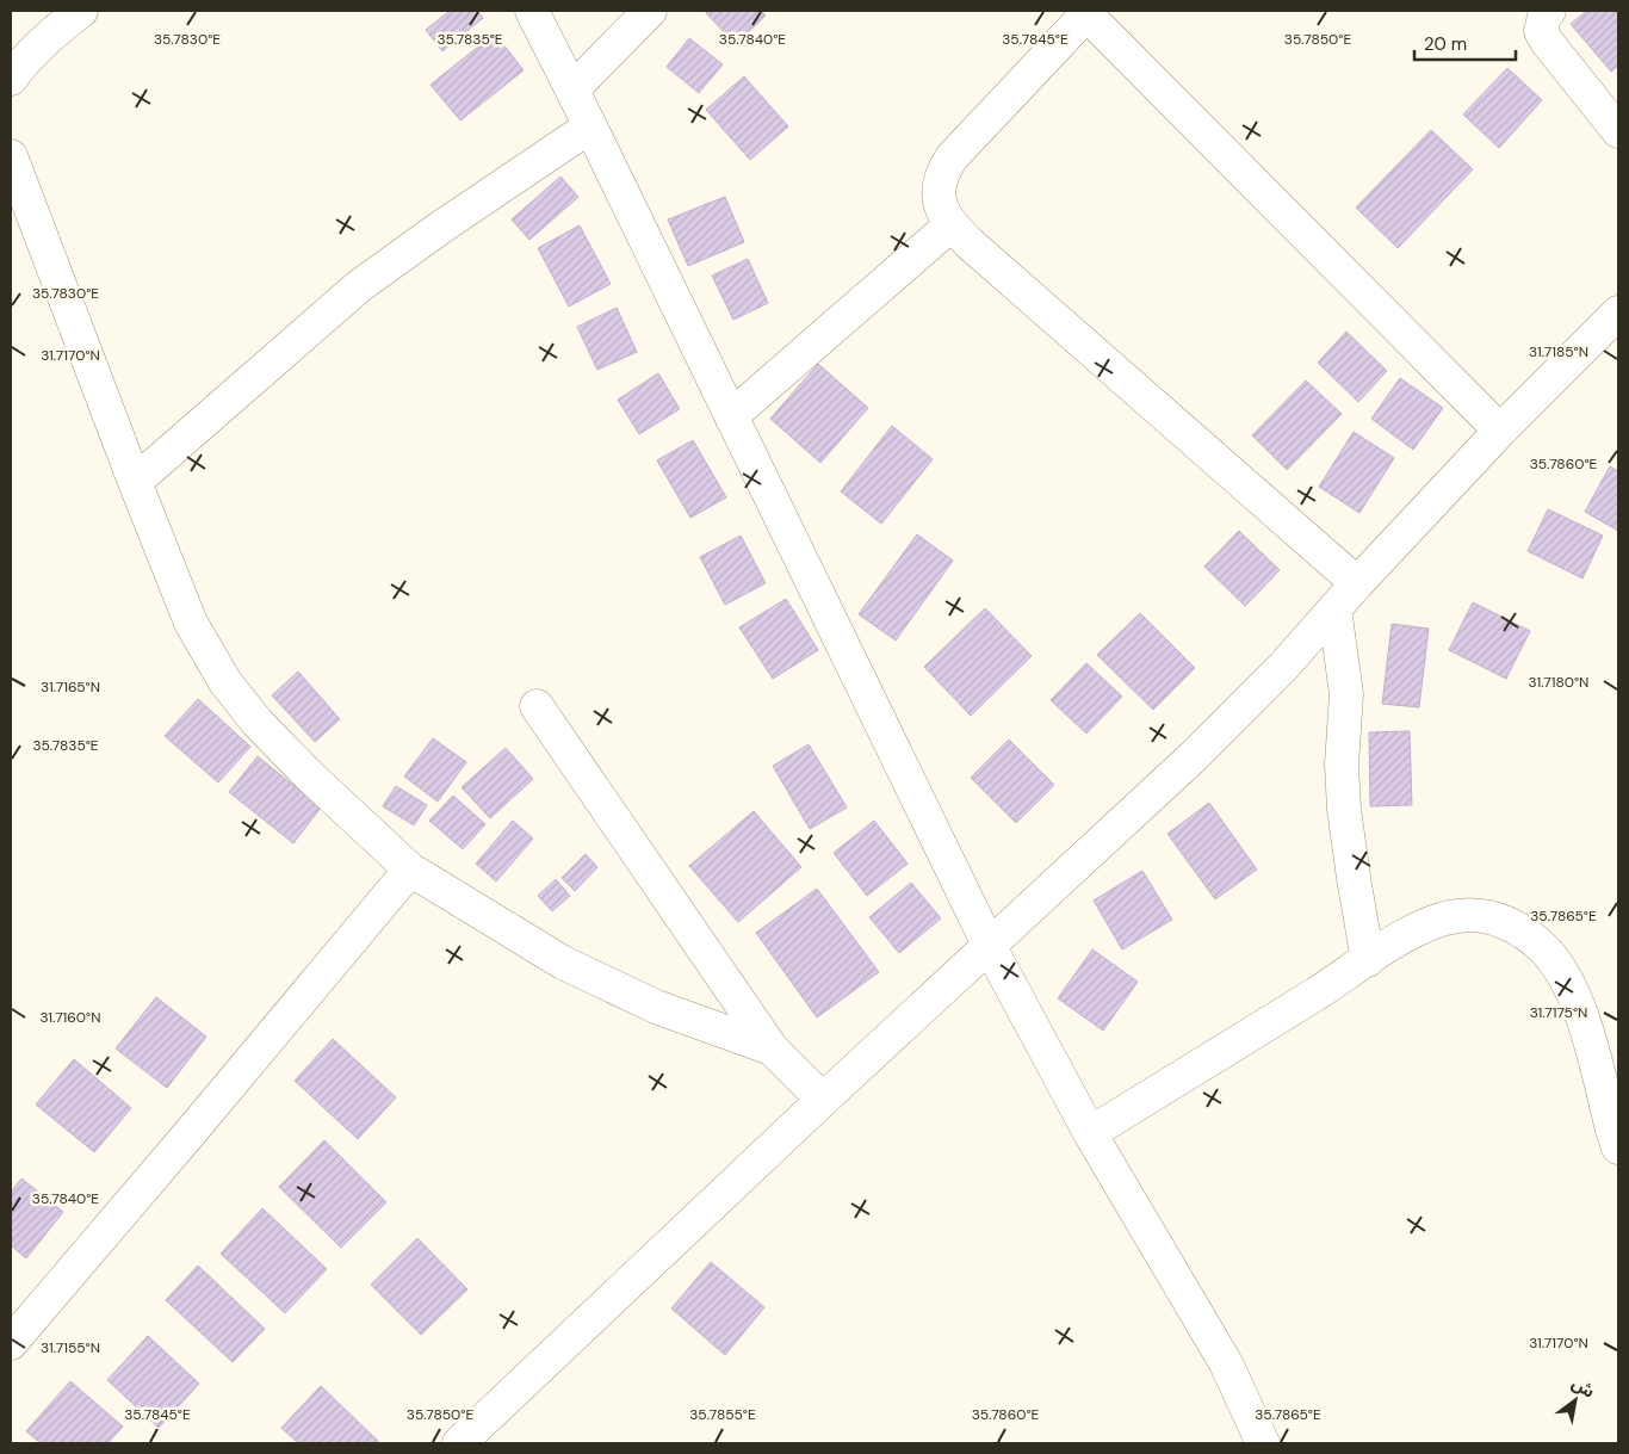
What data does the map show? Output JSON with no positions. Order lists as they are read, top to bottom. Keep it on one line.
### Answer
{"scale_bar":"20 m","north":"top right","coordinates":["35.7830°E","35.7835°E","35.7840°E","35.7845°E","35.7850°E","31.7185°N","31.7170°N","35.7860°E","31.7180°N","31.7165°N","35.7865°E","31.7175°N","31.7160°N","31.7155°N","35.7855°E"]}
